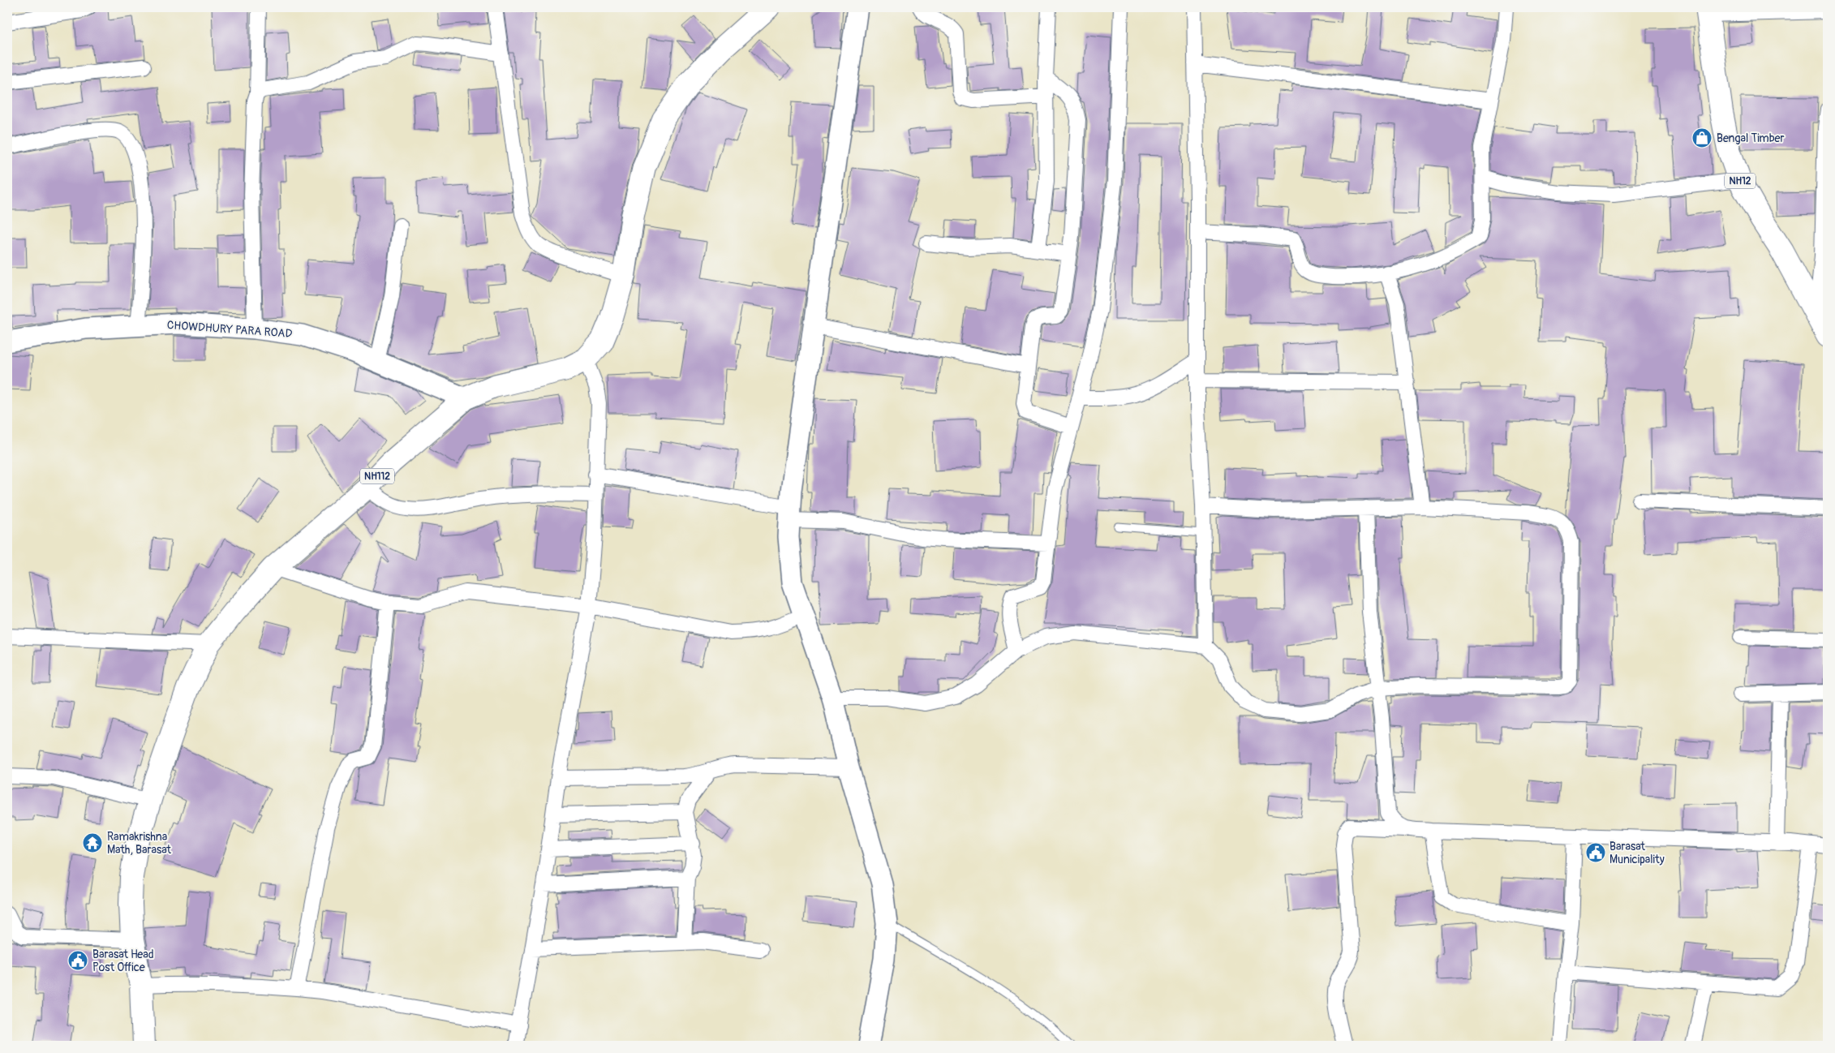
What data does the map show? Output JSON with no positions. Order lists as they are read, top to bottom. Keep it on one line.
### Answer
{"streets":{"highway":["NH12","NH112"],"street":["CHOWDHURY PARA ROAD"]},"crossings":[["CHOWDHURY PARA ROAD","NH112"]],"places":{"shop":["Bengal Timber"],"temple":["Ramakrishna Math, Barasat"],"public building":["Barasat Municipality","Barasat Head Post Office"]}}
